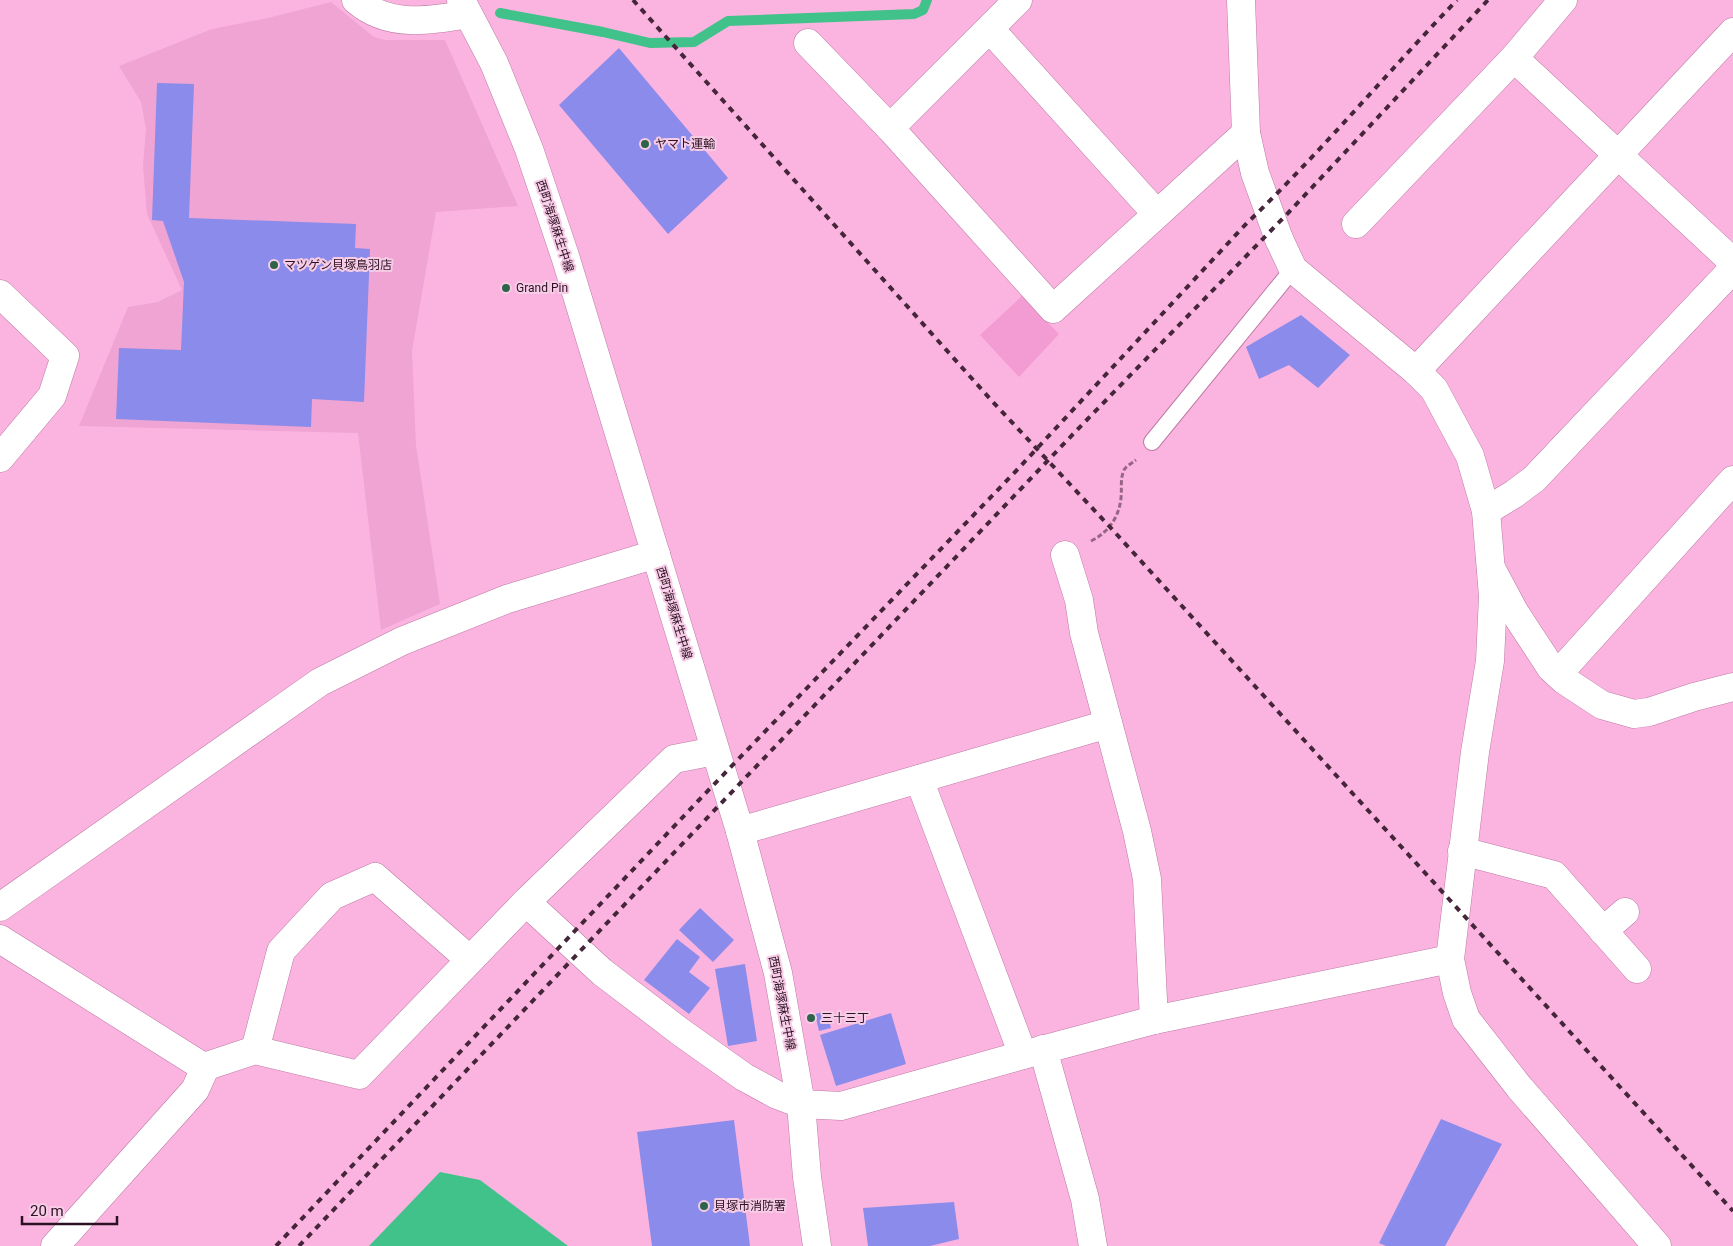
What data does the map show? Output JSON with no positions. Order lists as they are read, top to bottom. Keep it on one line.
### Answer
{"streets":{"street":["西町海塚麻生中線"]},"places":["ヤマト運輸","マツゲン貝塚鳥羽店","Grand Pin","三十三丁","貝塚市消防署"],"scale_bar":"20 m"}
